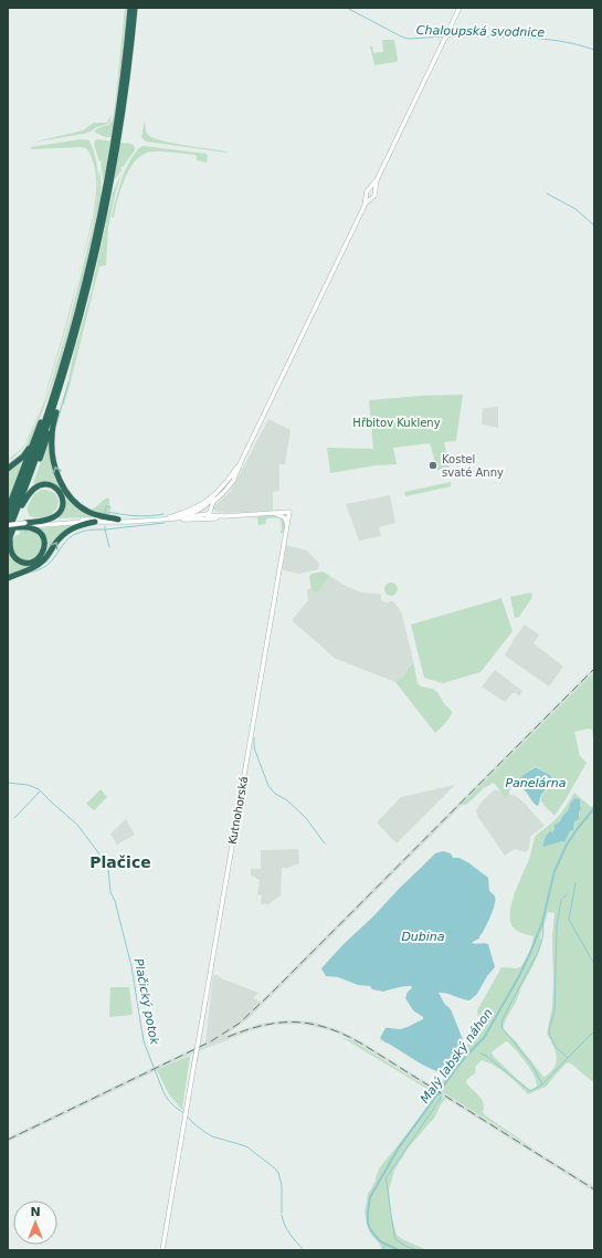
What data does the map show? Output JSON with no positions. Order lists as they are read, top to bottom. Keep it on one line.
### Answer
{"streets":{"main road":["Kutnohorská"]},"districts":["Plačice"],"water":["Chaloupská svodnice","Panelárna","Dubina","Plačický potok","Malý labský náhon"],"parks":["Hřbitov Kukleny"],"places":["Kostel svaté Anny"],"north":"top"}
